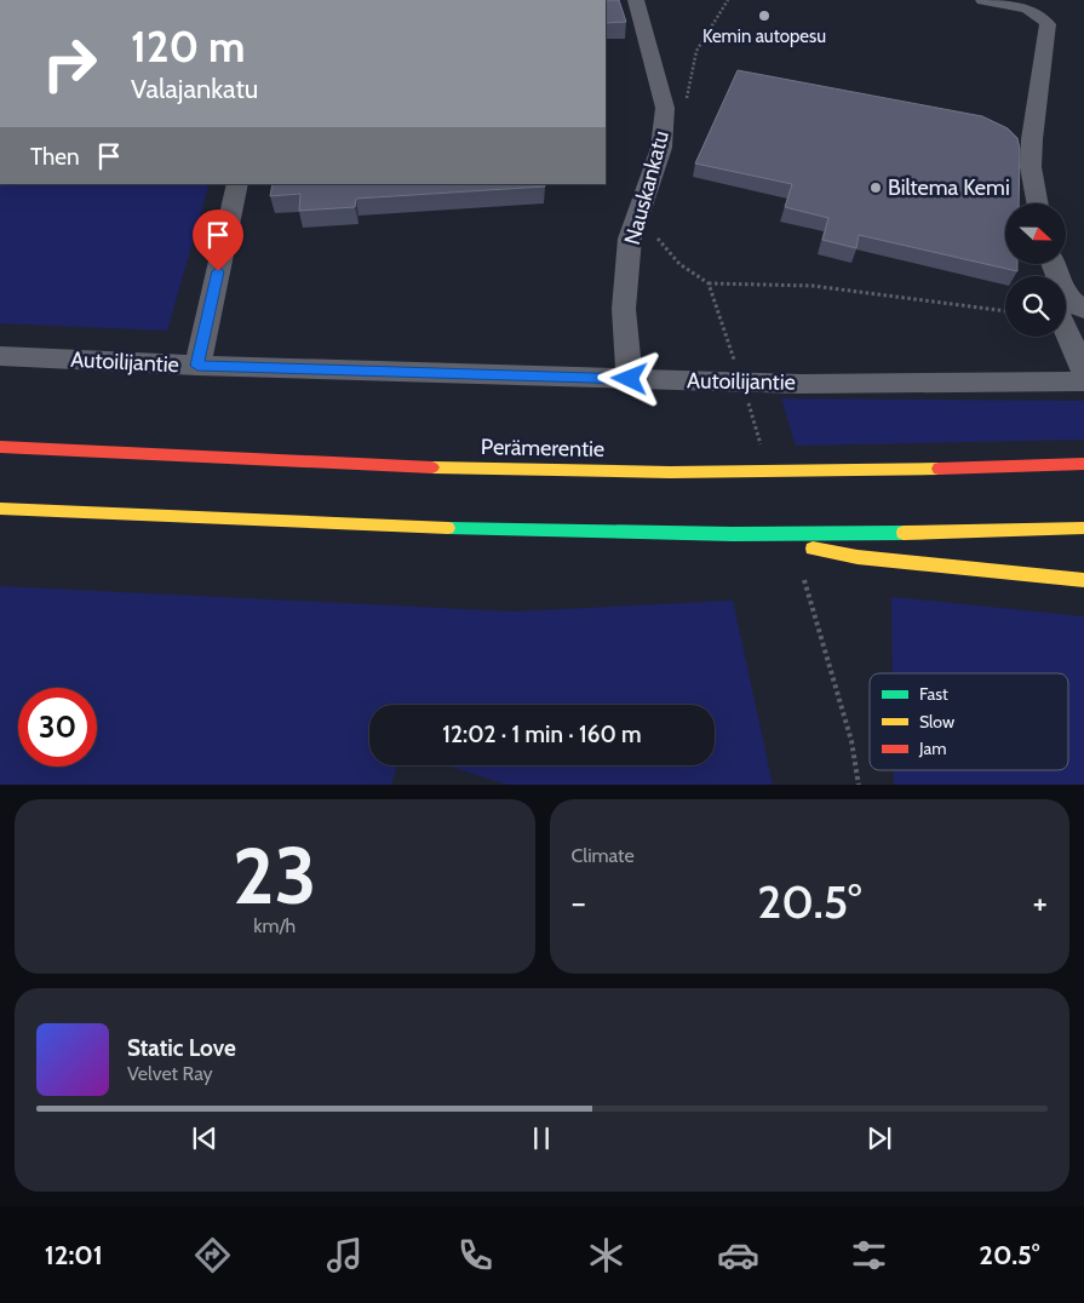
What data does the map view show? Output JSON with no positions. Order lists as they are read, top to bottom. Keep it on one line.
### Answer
{"streets":{"highway":["Perämerentie"],"street":["Nauskankatu","Autoilijantie"]},"crossings":[["Nauskankatu","Autoilijantie"]],"places":["Kemin autopesu","Biltema Kemi"],"legend":["Fast","Slow","Jam"],"north":"right","page":{"turn":["120 m","Valajankatu"],"then":"Then","limit":"30","trip":"12:02 · 1 min · 160 m","tile":[["23","km/h"],"Climate"],"heat":["−","20.5°","+"],"song":["Static Love","Velvet Ray"],"tabs":["12:01","20.5°"]}}
